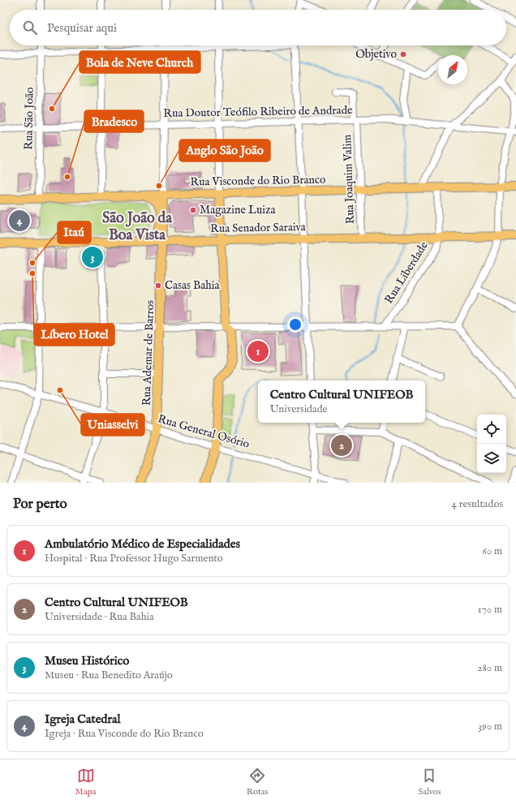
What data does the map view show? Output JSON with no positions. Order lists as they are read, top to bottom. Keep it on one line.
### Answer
{"streets":{"main road":["Rua Visconde do Rio Branco","Rua Senador Saraiva","Rua Ademar de Barros"],"street":["Rua Doutor Teófilo Ribeiro de Andrade","Rua São João","Rua Joaquim Valim","Rua Liberdade","Rua General Osório"]},"crossings":[["Rua Doutor Teófilo Ribeiro de Andrade","Rua São João"],["Rua Doutor Teófilo Ribeiro de Andrade","Rua Joaquim Valim"],["Rua São João","Rua Visconde do Rio Branco"],["Rua Joaquim Valim","Rua Visconde do Rio Branco"],["Rua Joaquim Valim","Rua Senador Saraiva"],["Rua Visconde do Rio Branco","Rua Liberdade"],["Rua Visconde do Rio Branco","Rua Ademar de Barros"],["Rua Senador Saraiva","Rua Liberdade"],["Rua Senador Saraiva","Rua Ademar de Barros"],["Rua Ademar de Barros","Rua General Osório"]],"districts":["São João da Boa Vista"],"places":["Objetivo","Bola de Neve Church","Bradesco","Anglo São João","Magazine Luiza","Itaú","Líbero Hotel","Casas Bahia","Uniasselvi"],"north":"top right","page":{"search":"Pesquisar aqui","pins":["4","3","1","2"],"popup":["Centro Cultural UNIFEOB","Universidade"],"heading":["Por perto","4 resultados"],"list":[{"mark":"1","name":"Ambulatório Médico de Especialidades","note":"Hospital · Rua Professor Hugo Sarmento","value":"60 m"},{"mark":"2","name":"Centro Cultural UNIFEOB","note":"Universidade · Rua Bahia","value":"170 m"},{"mark":"3","name":"Museu Histórico","note":"Museu · Rua Benedito Araújo","value":"280 m"},{"mark":"4","name":"Igreja Catedral","note":"Igreja · Rua Visconde do Rio Branco","value":"390 m"}],"nav":["Mapa","Rotas","Salvos"]}}
